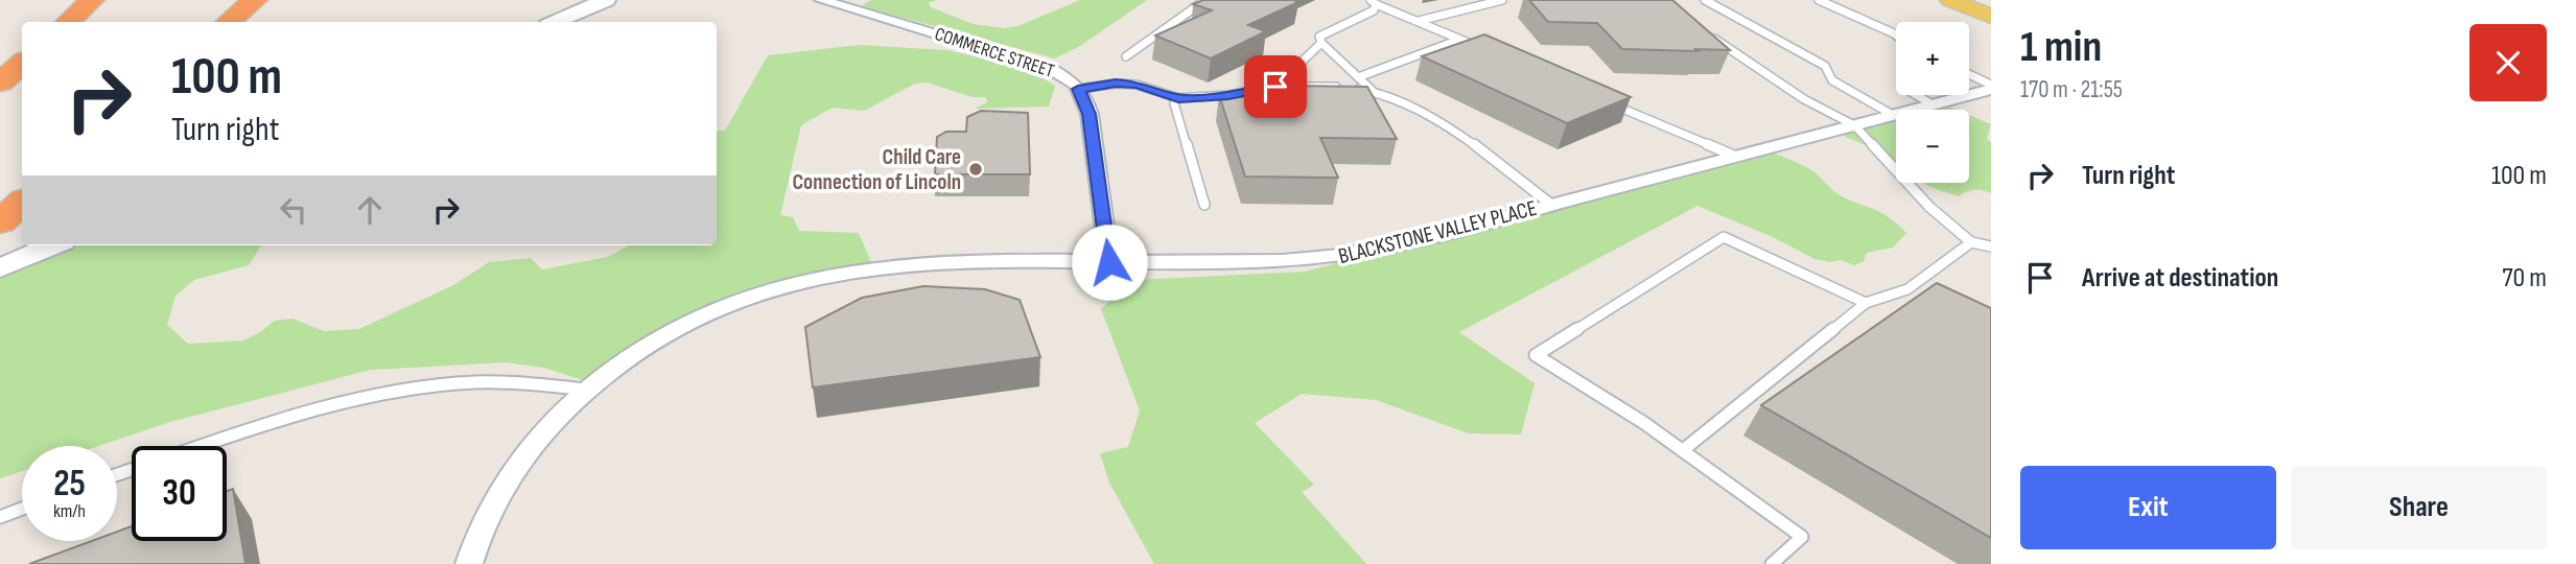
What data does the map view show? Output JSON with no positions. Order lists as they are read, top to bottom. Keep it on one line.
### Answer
{"streets":{"street":["COMMERCE STREET","BLACKSTONE VALLEY PLACE"]},"crossings":[["COMMERCE STREET","BLACKSTONE VALLEY PLACE"]],"places":["Child Care Connection of Lincoln"],"page":{"heading":["1 min","170 m · 21:55"],"map_buttons":["+","−"],"turn":["100 m","Turn right"],"list":[{"name":"Turn right","value":"100 m"},{"name":"Arrive at destination","value":"70 m"}],"speed":"25 km/h","limit":"30","buttons":["Exit","Share"]}}
